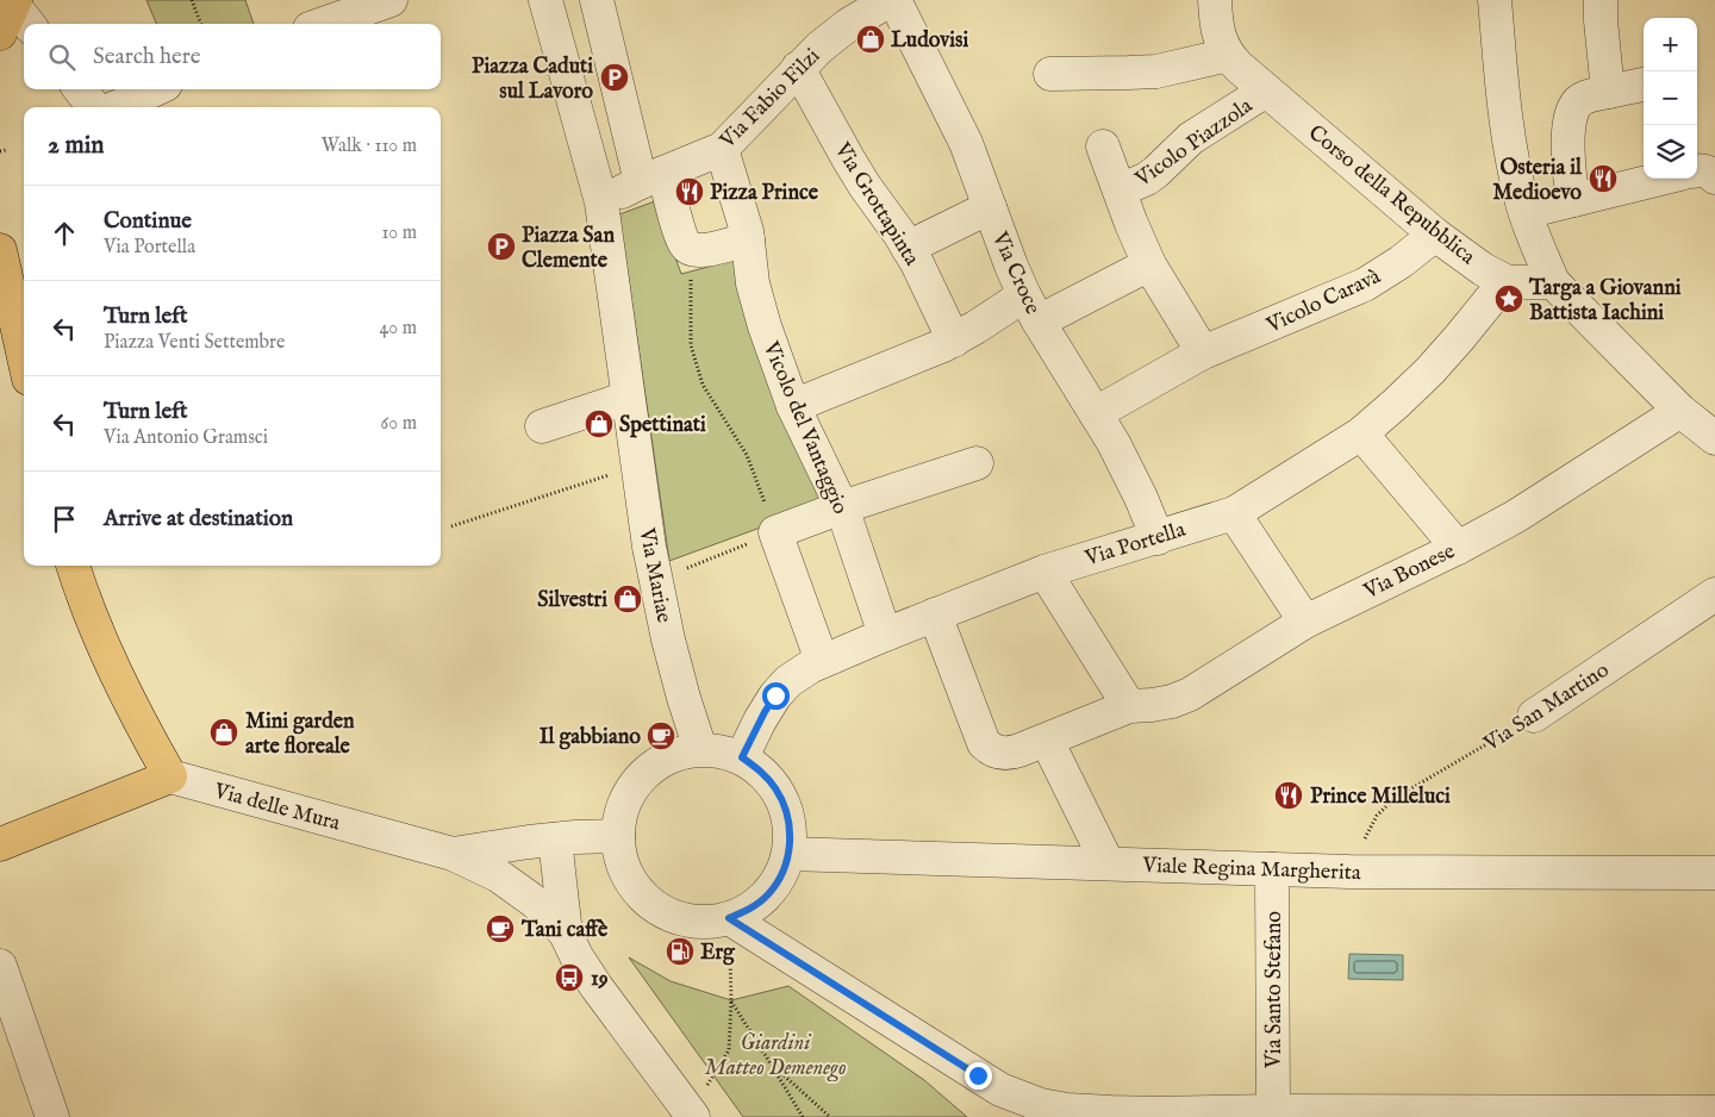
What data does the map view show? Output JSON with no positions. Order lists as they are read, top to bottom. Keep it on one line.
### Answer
{"streets":{"street":["Via Fabio Filzi","Vicolo Piazzola","Corso della Repubblica","Via Grottapinta","Via Croce","Vicolo Caravà","Vicolo del Vantaggio","Via Portella","Via Bonese","Via Mariae","Via San Martino","Via delle Mura","Viale Regina Margherita","Via Santo Stefano"]},"crossings":[["Via Fabio Filzi","Via Grottapinta"],["Via Fabio Filzi","Via Croce"],["Via Fabio Filzi","Vicolo del Vantaggio"],["Vicolo Piazzola","Corso della Repubblica"],["Vicolo Piazzola","Vicolo Caravà"],["Corso della Repubblica","Vicolo Caravà"],["Corso della Repubblica","Via Portella"],["Via Croce","Vicolo Caravà"],["Via Croce","Via Portella"],["Vicolo del Vantaggio","Via Portella"],["Via Portella","Via Bonese"],["Via Portella","Via Mariae"],["Via Portella","Via delle Mura"],["Via Portella","Viale Regina Margherita"],["Via Mariae","Via delle Mura"],["Via Mariae","Viale Regina Margherita"],["Via delle Mura","Viale Regina Margherita"],["Viale Regina Margherita","Via Santo Stefano"]],"parks":["Giardini Matteo Demenego"],"places":{"shop":["Ludovisi","Spettinati","Silvestri","Mini garden arte floreale"],"parking":["Piazza Caduti sul Lavoro","Piazza San Clemente"],"restaurant":["Osteria il Medioevo","Pizza Prince","Prince Milleluci"],"place":["Targa a Giovanni Battista Iachini"],"cafe":["Il gabbiano","Tani caffè"],"fuel station":["Erg"],"bus stop":["19"]},"page":{"map_buttons":["+","−"],"search":"Search here","heading":["2 min","Walk · 110 m"],"list":[["Continue","Via Portella","10 m"],["Turn left","Piazza Venti Settembre","40 m"],["Turn left","Via Antonio Gramsci","60 m"],"Arrive at destination"]}}
